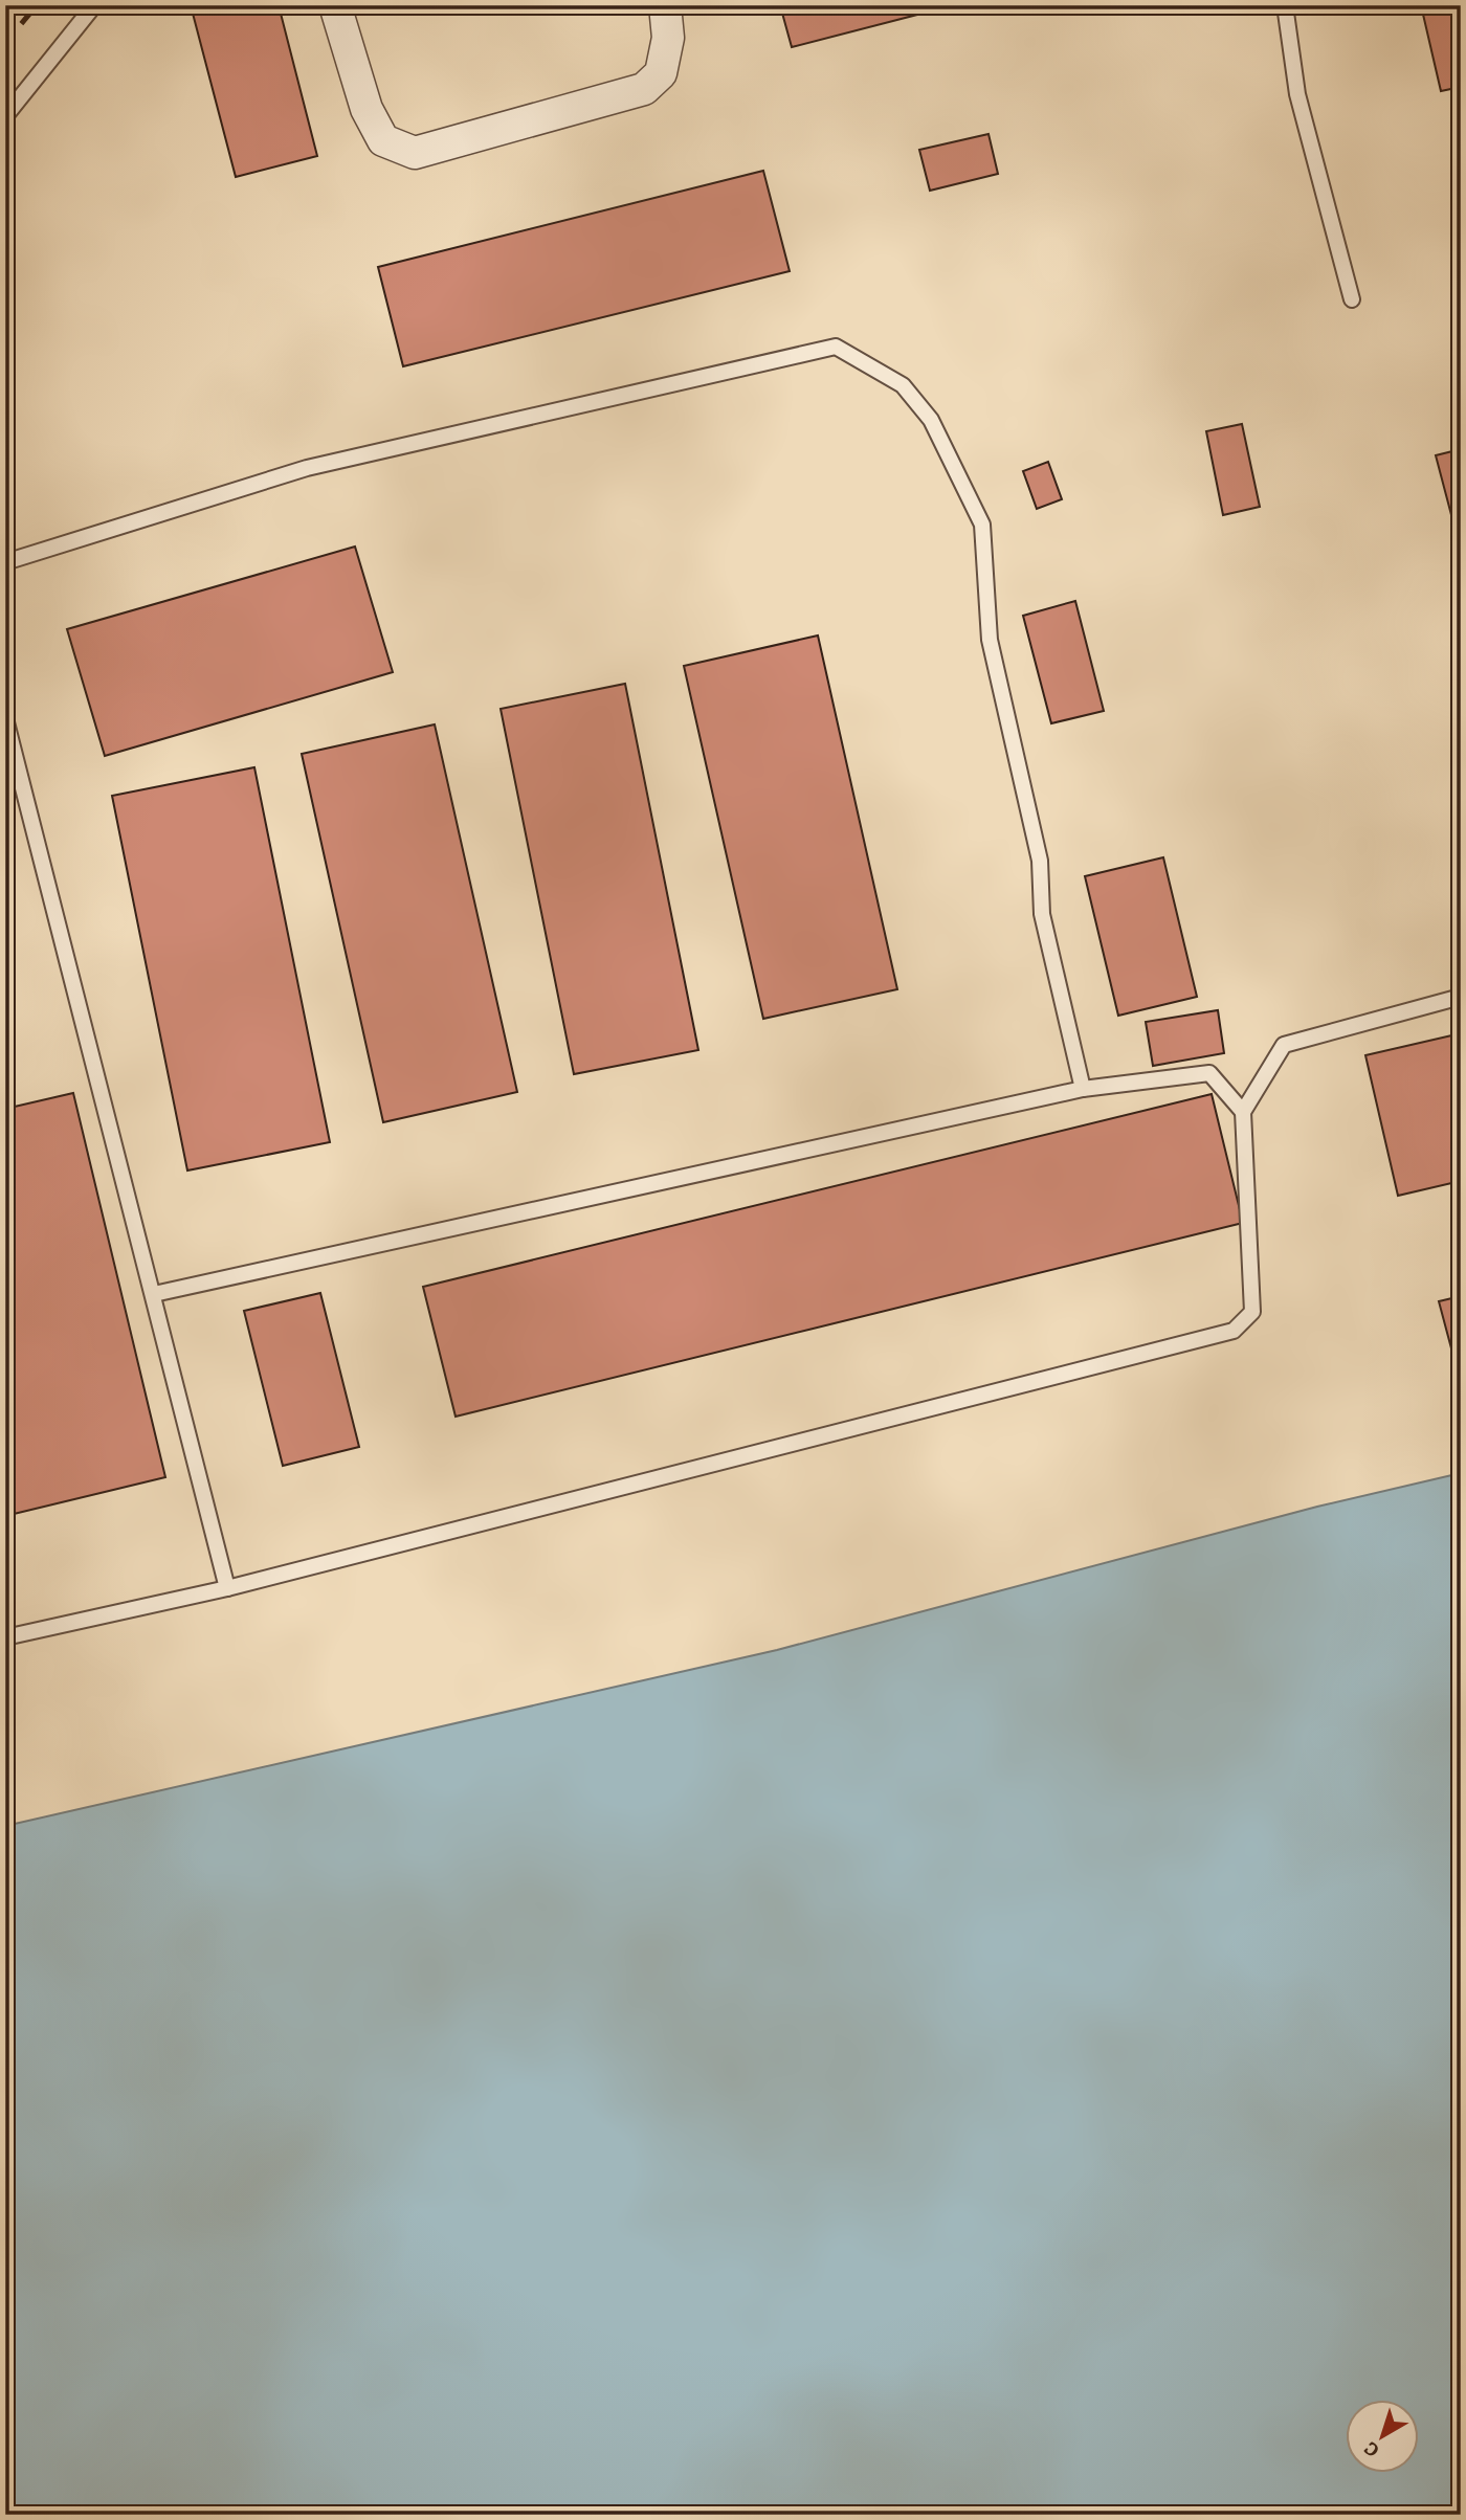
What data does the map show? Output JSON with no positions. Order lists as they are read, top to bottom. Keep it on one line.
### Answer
{"north":"bottom left"}
